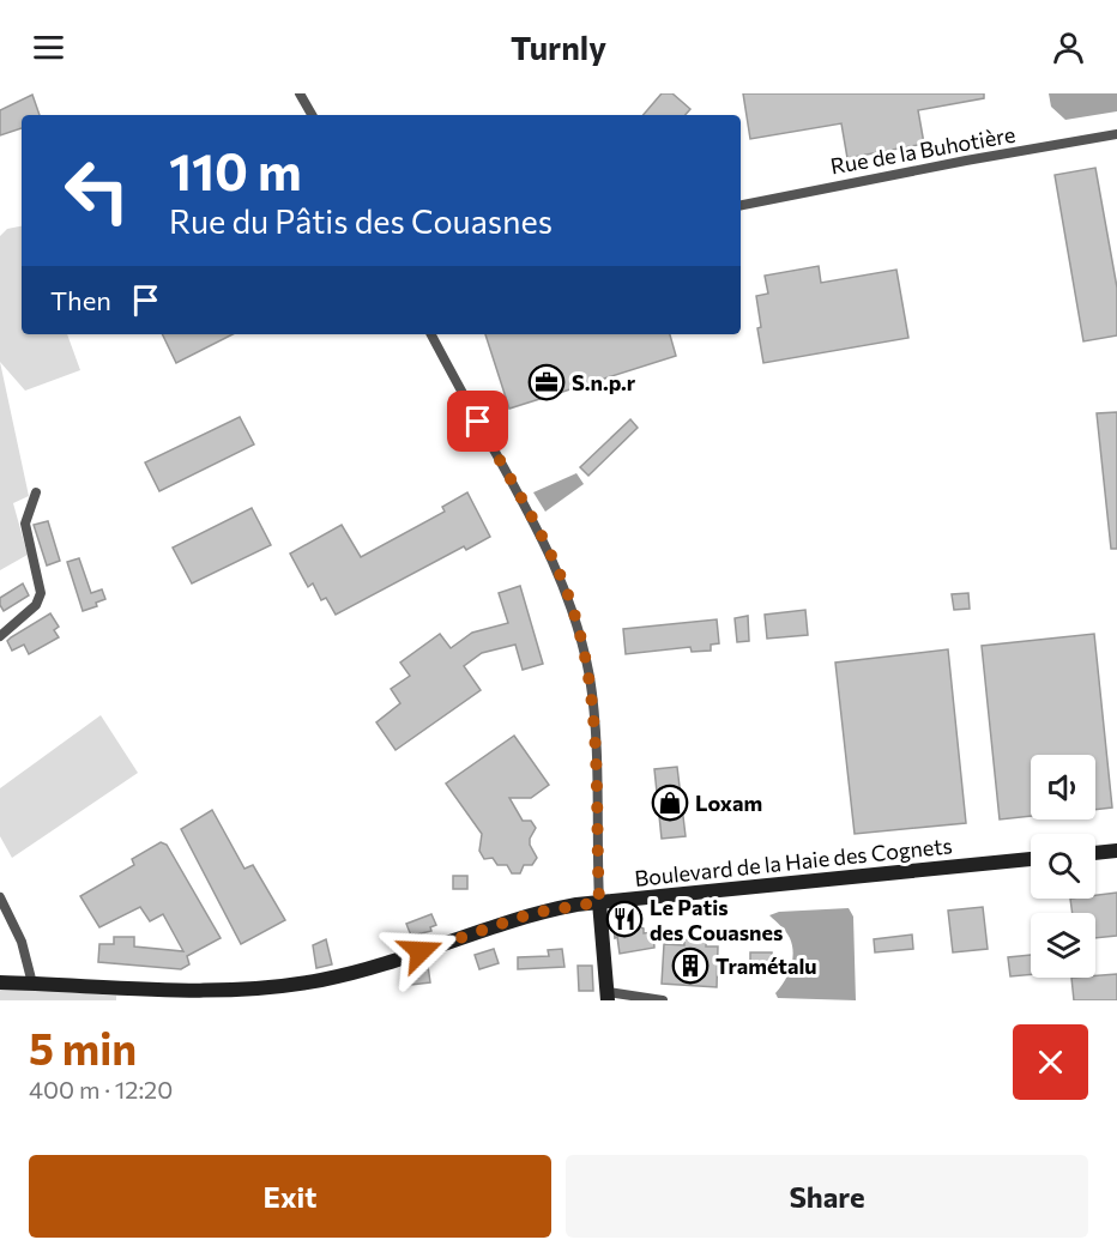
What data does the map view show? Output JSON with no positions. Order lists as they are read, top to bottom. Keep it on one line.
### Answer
{"streets":{"main road":["Boulevard de la Haie des Cognets"],"street":["Rue de la Buhotière"]},"places":{"office":["S.n.p.r"],"shop":["Loxam"],"restaurant":["Le Patis des Couasnes"],"building":["Tramétalu"]},"page":{"header":"Turnly","turn":["110 m","Rue du Pâtis des Couasnes"],"then":"Then","heading":["5 min","400 m · 12:20"],"buttons":["Exit","Share"]}}
